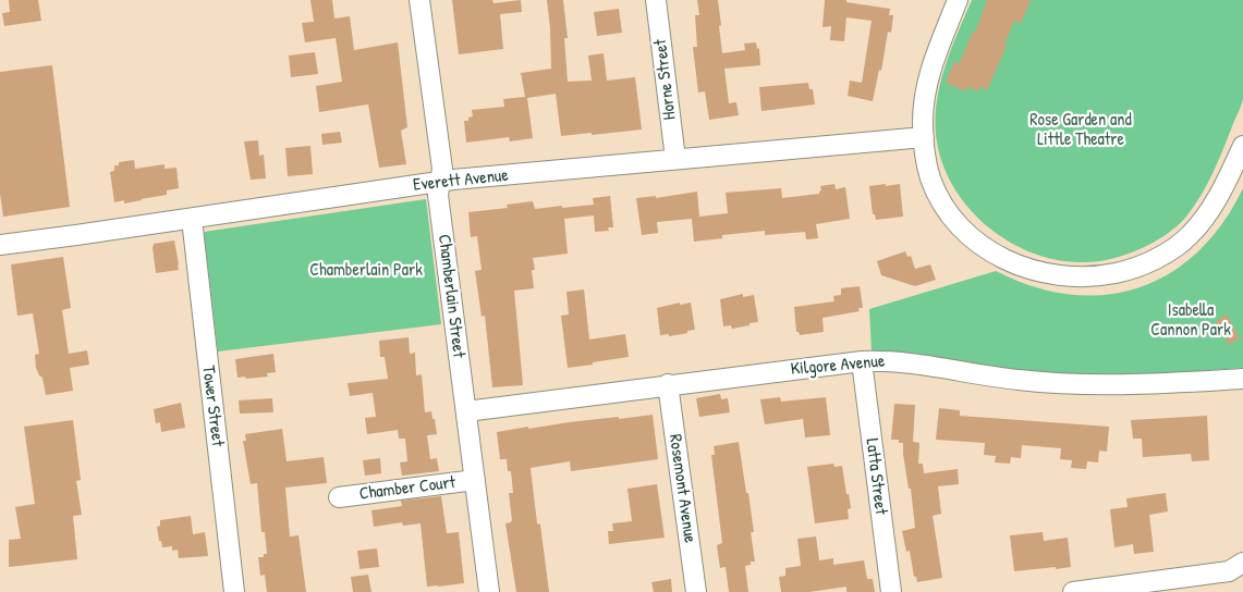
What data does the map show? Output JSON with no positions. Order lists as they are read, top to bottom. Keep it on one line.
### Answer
{"streets":{"street":["Horne Street","Everett Avenue","Chamberlain Street","Kilgore Avenue","Tower Street","Latta Street","Chamber Court","Rosemont Avenue"]},"crossings":[["Horne Street","Everett Avenue"],["Everett Avenue","Chamberlain Street"],["Everett Avenue","Tower Street"],["Chamberlain Street","Kilgore Avenue"],["Chamberlain Street","Chamber Court"],["Kilgore Avenue","Latta Street"],["Kilgore Avenue","Rosemont Avenue"]],"parks":["Rose Garden and Little Theatre","Chamberlain Park","Isabella Cannon Park"]}
